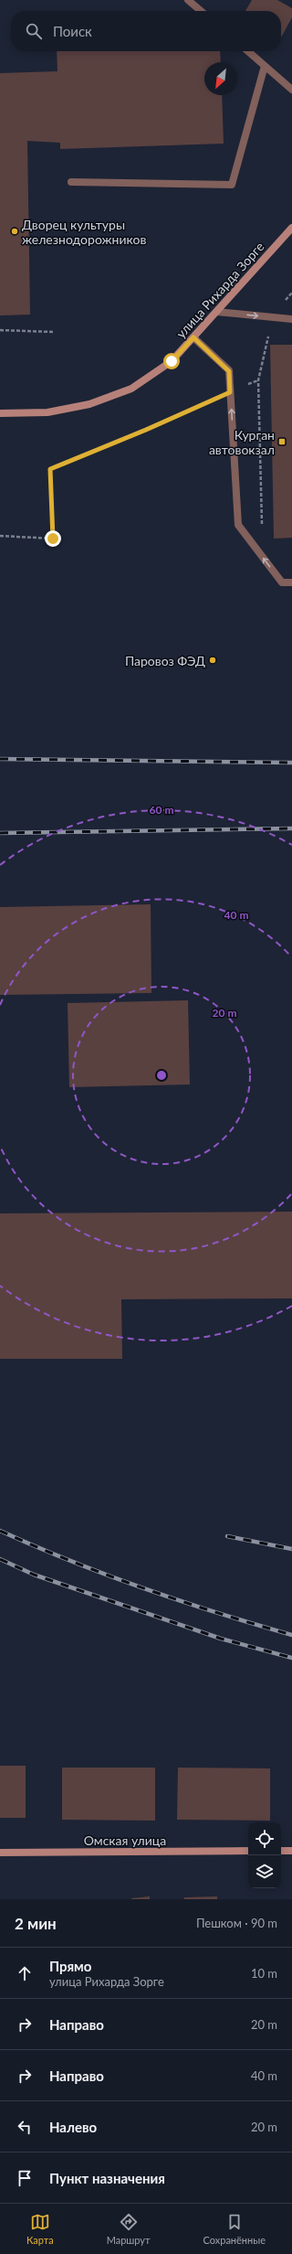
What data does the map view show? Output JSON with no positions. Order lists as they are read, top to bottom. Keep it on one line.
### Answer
{"streets":{"main road":["улица Рихарда Зорге","Омская улица"]},"places":{"other":["Дворец культуры железнодорожников","Паровоз ФЭД"],"transit":["Курган автовокзал"]},"north":"bottom left","page":{"search":"Поиск","heading":["2 мин","Пешком · 90 m"],"list":[["Прямо","улица Рихарда Зорге","10 m"],["Направо","20 m"],["Направо","40 m"],["Налево","20 m"],"Пункт назначения"],"nav":["Карта","Маршрут","Сохранённые"]},"rings":["60 m","40 m","20 m"]}
